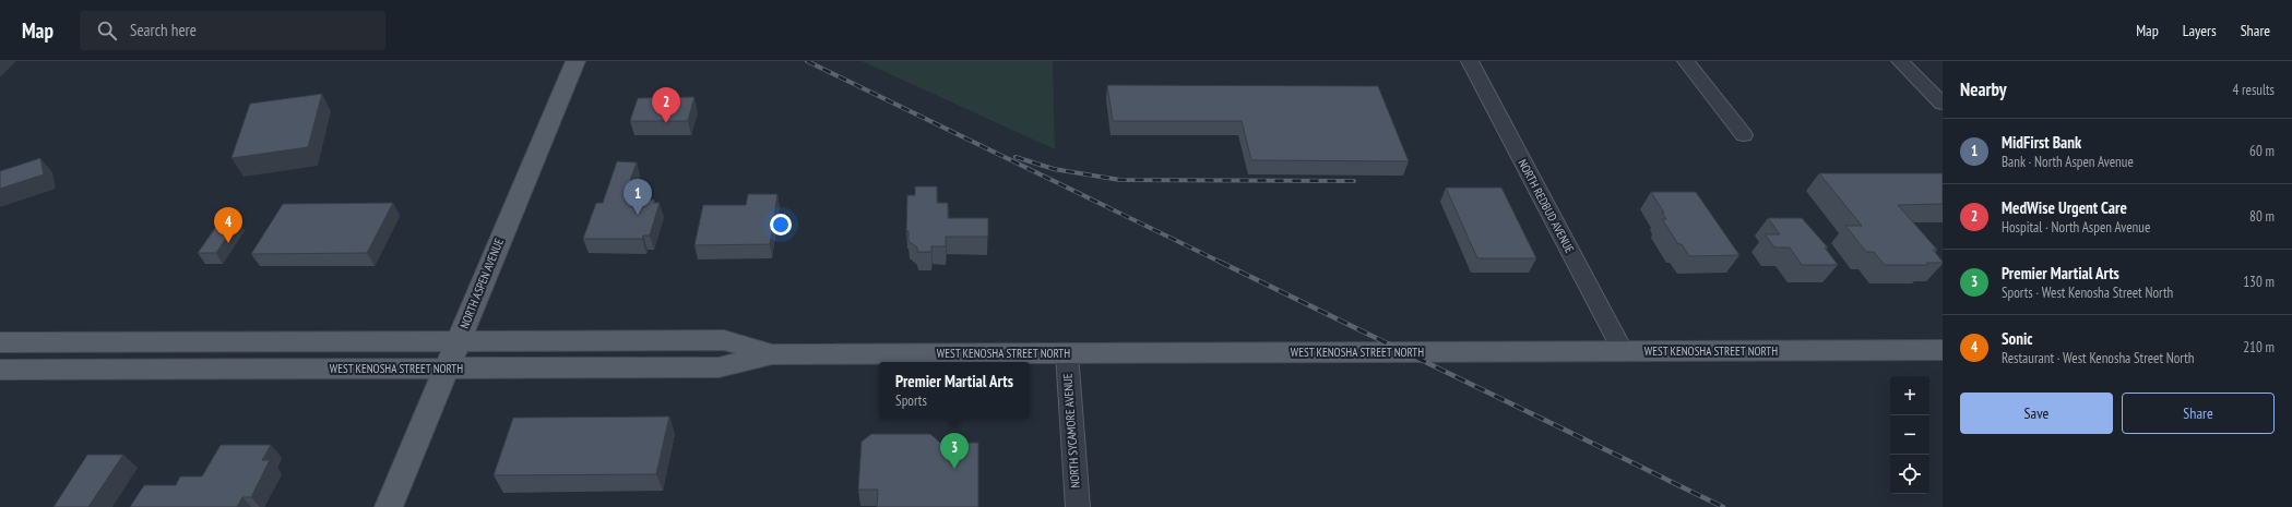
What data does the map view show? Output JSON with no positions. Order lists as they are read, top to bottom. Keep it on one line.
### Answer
{"streets":{"main road":["NORTH ASPEN AVENUE","WEST KENOSHA STREET NORTH"],"street":["NORTH REDBUD AVENUE","NORTH SYCAMORE AVENUE"]},"crossings":[["NORTH REDBUD AVENUE","WEST KENOSHA STREET NORTH"],["NORTH ASPEN AVENUE","WEST KENOSHA STREET NORTH"],["WEST KENOSHA STREET NORTH","NORTH SYCAMORE AVENUE"]],"page":{"header":"Map","search":"Search here","nav":["Map","Layers","Share"],"heading":["Nearby","4 results"],"pins":["2","1","4","3"],"list":[{"mark":"1","name":"MidFirst Bank","note":"Bank · North Aspen Avenue","value":"60 m"},{"mark":"2","name":"MedWise Urgent Care","note":"Hospital · North Aspen Avenue","value":"80 m"},{"mark":"3","name":"Premier Martial Arts","note":"Sports · West Kenosha Street North","value":"130 m"},{"mark":"4","name":"Sonic","note":"Restaurant · West Kenosha Street North","value":"210 m"}],"popup":["Premier Martial Arts","Sports"],"map_buttons":["+","−"],"buttons":["Save","Share"]}}
